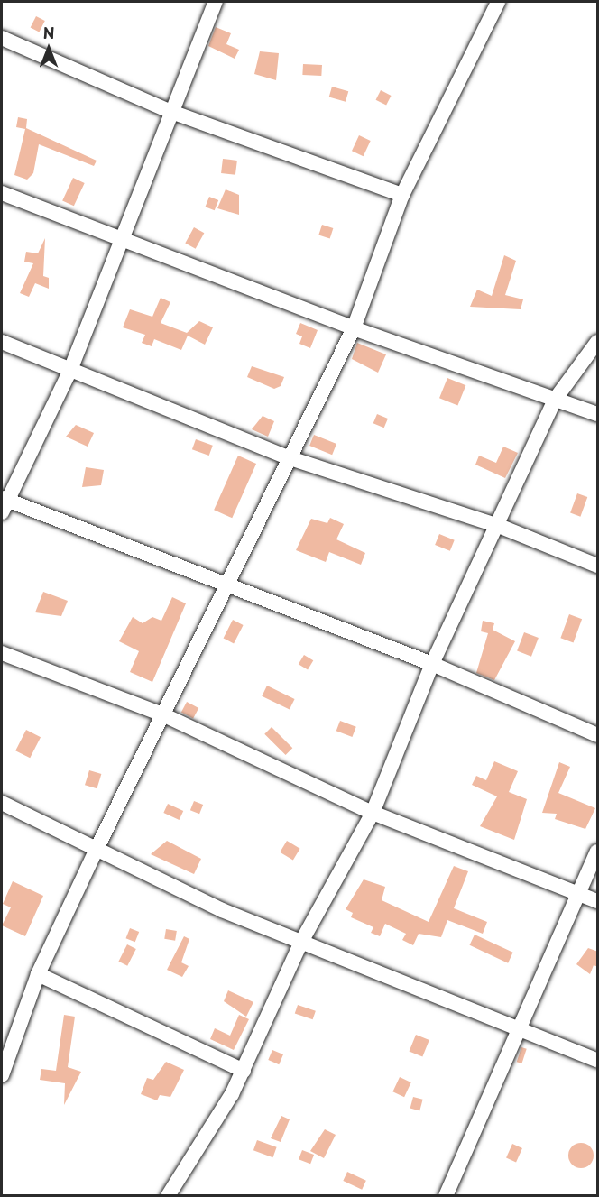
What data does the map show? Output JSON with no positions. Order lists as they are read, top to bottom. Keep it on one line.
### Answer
{"north":"top"}
